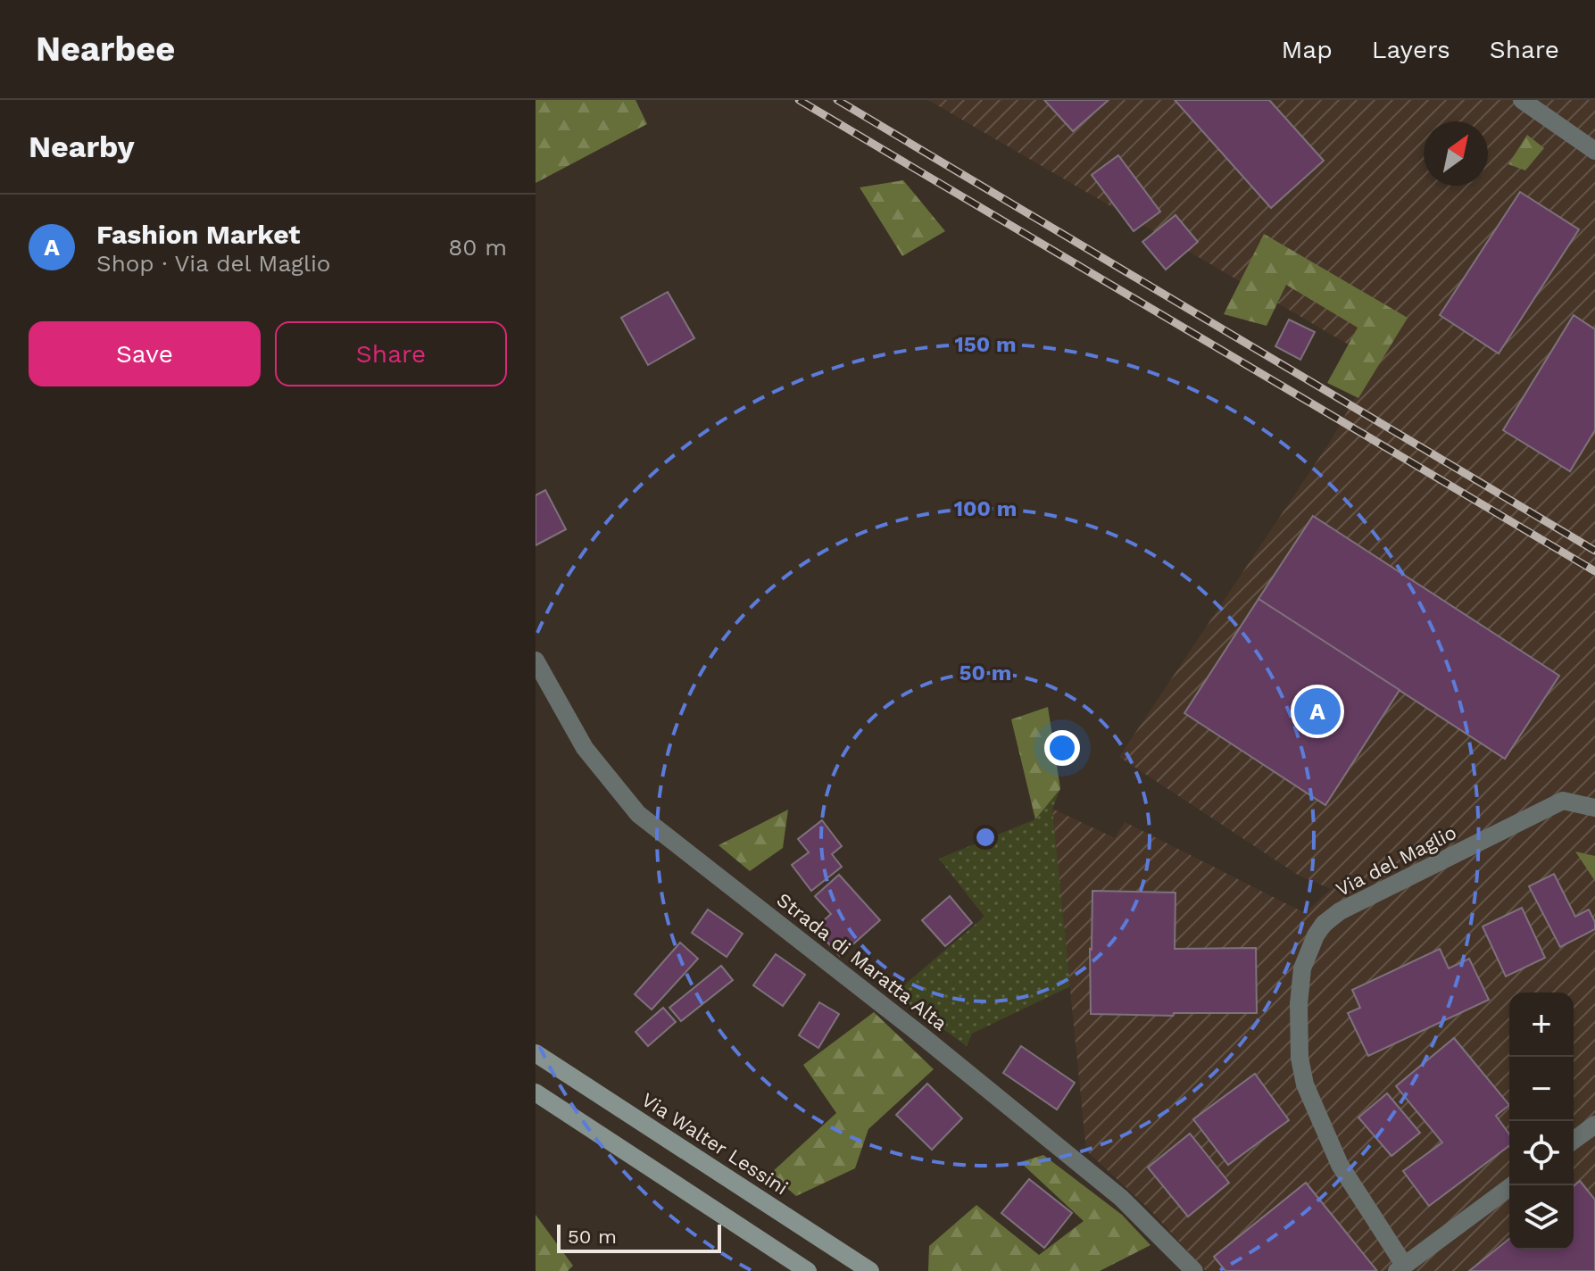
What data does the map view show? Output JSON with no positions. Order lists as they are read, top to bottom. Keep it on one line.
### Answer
{"streets":{"main road":["Via Walter Lessini"],"street":["Via del Maglio","Strada di Maratta Alta"]},"scale_bar":"50 m","north":"top right","page":{"header":"Nearbee","nav":["Map","Layers","Share"],"heading":"Nearby","list":[{"mark":"A","name":"Fashion Market","note":"Shop · Via del Maglio","value":"80 m"}],"buttons":["Save","Share"],"pins":"A","map_buttons":["+","−"],"scale":"50 m"},"rings":["150 m","100 m","50 m"]}
